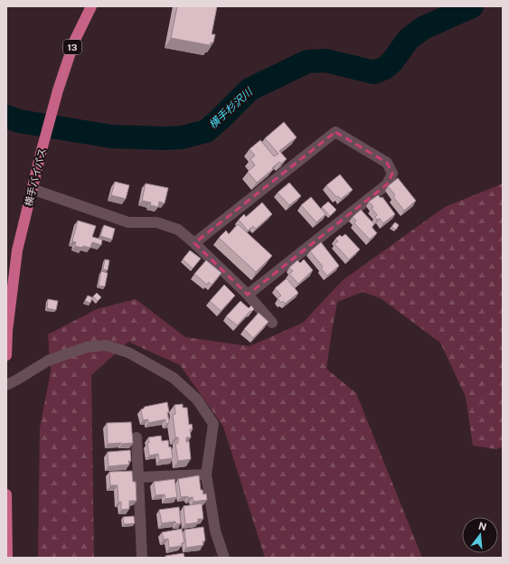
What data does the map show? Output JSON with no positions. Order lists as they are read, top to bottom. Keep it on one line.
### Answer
{"streets":{"highway":["13","横手バイパス"]},"water":["横手杉沢川"],"north":"top"}
